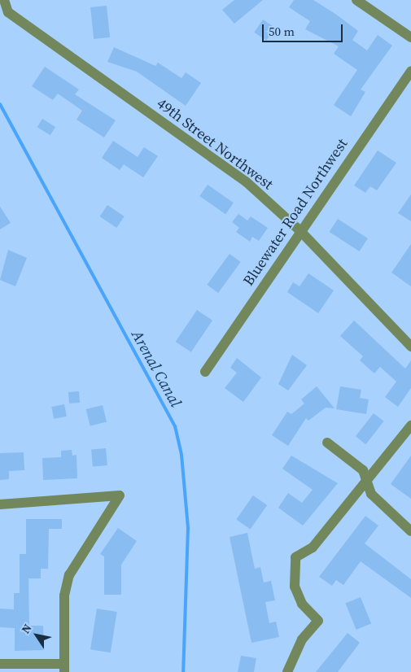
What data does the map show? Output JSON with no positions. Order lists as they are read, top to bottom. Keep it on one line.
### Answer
{"streets":{"street":["49th Street Northwest","Bluewater Road Northwest"]},"crossings":[["49th Street Northwest","Bluewater Road Northwest"]],"water":["Arenal Canal"],"scale_bar":"50 m","north":"top left"}
